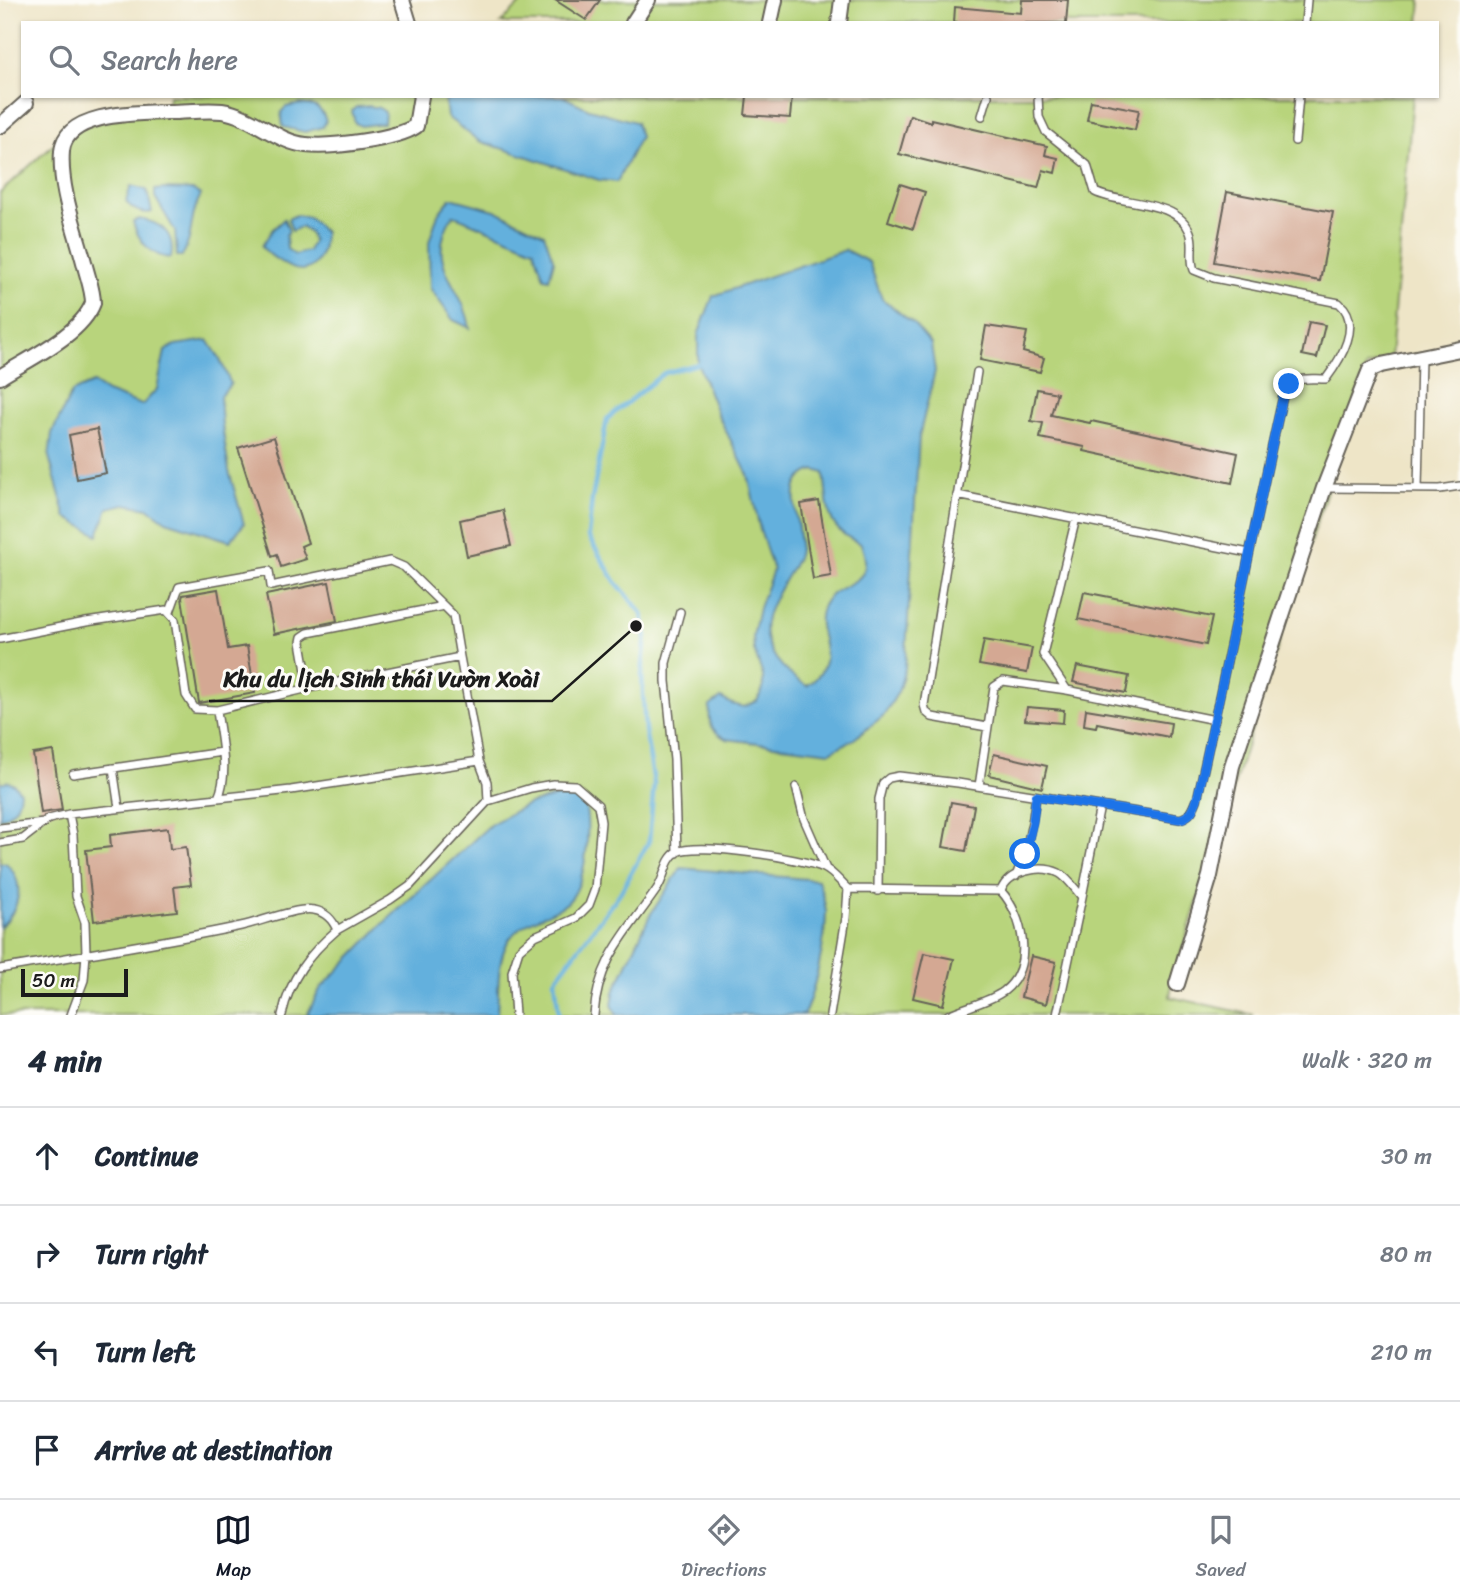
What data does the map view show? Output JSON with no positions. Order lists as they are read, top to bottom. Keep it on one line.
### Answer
{"places":["Khu du lịch Sinh thái Vườn Xoài"],"scale_bar":"50 m","page":{"search":"Search here","scale":"50 m","heading":["4 min","Walk · 320 m"],"list":[["Continue","30 m"],["Turn right","80 m"],["Turn left","210 m"],"Arrive at destination"],"nav":["Map","Directions","Saved"]}}
